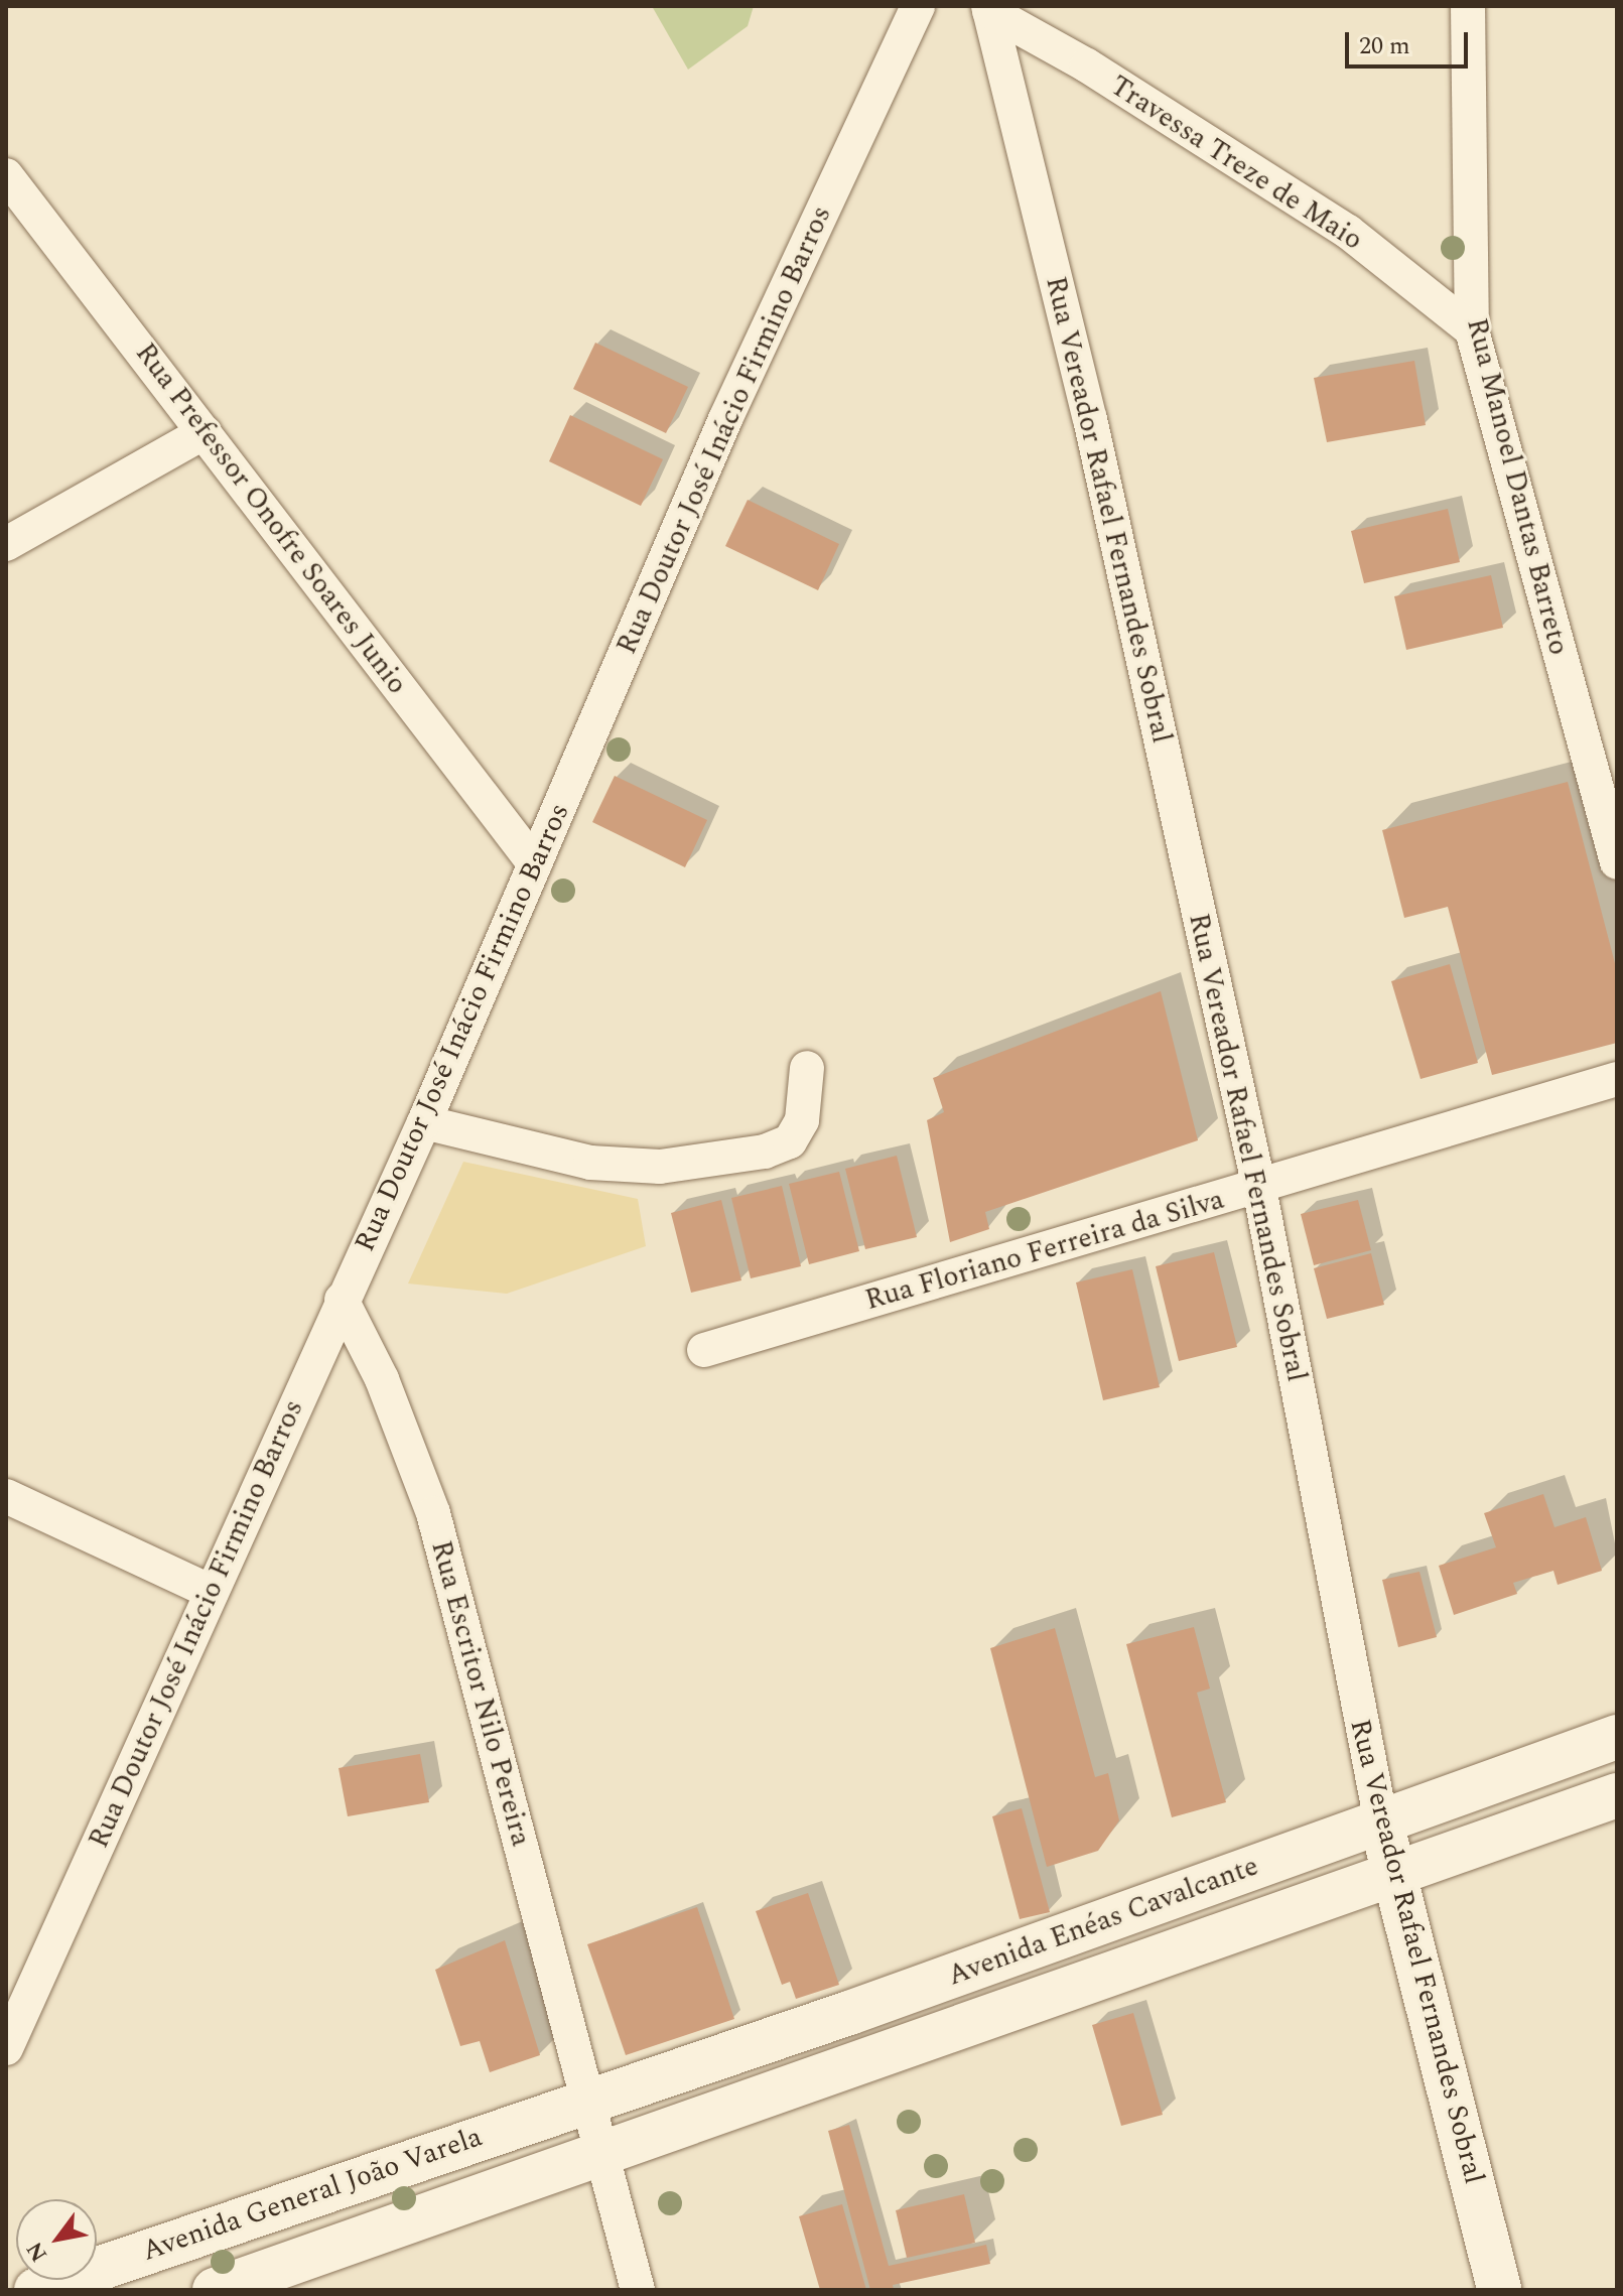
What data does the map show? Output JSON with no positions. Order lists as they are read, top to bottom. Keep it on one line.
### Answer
{"streets":{"main road":["Rua Vereador Rafael Fernandes Sobral","Avenida Enéas Cavalcante","Avenida General João Varela"],"street":["Travessa Treze de Maio","Rua Doutor José Inácio Firmino Barros","Rua Manoel Dantas Barreto","Rua Prefessor Onofre Soares Junio","Rua Floriano Ferreira da Silva","Rua Escritor Nilo Pereira"]},"crossings":[["Travessa Treze de Maio","Rua Manoel Dantas Barreto"],["Travessa Treze de Maio","Rua Vereador Rafael Fernandes Sobral"],["Rua Doutor José Inácio Firmino Barros","Rua Prefessor Onofre Soares Junio"],["Rua Doutor José Inácio Firmino Barros","Rua Escritor Nilo Pereira"],["Rua Vereador Rafael Fernandes Sobral","Rua Floriano Ferreira da Silva"],["Rua Vereador Rafael Fernandes Sobral","Avenida Enéas Cavalcante"],["Rua Escritor Nilo Pereira","Avenida Enéas Cavalcante"],["Rua Escritor Nilo Pereira","Avenida General João Varela"],["Avenida Enéas Cavalcante","Avenida General João Varela"]],"scale_bar":"20 m","north":"bottom left"}
